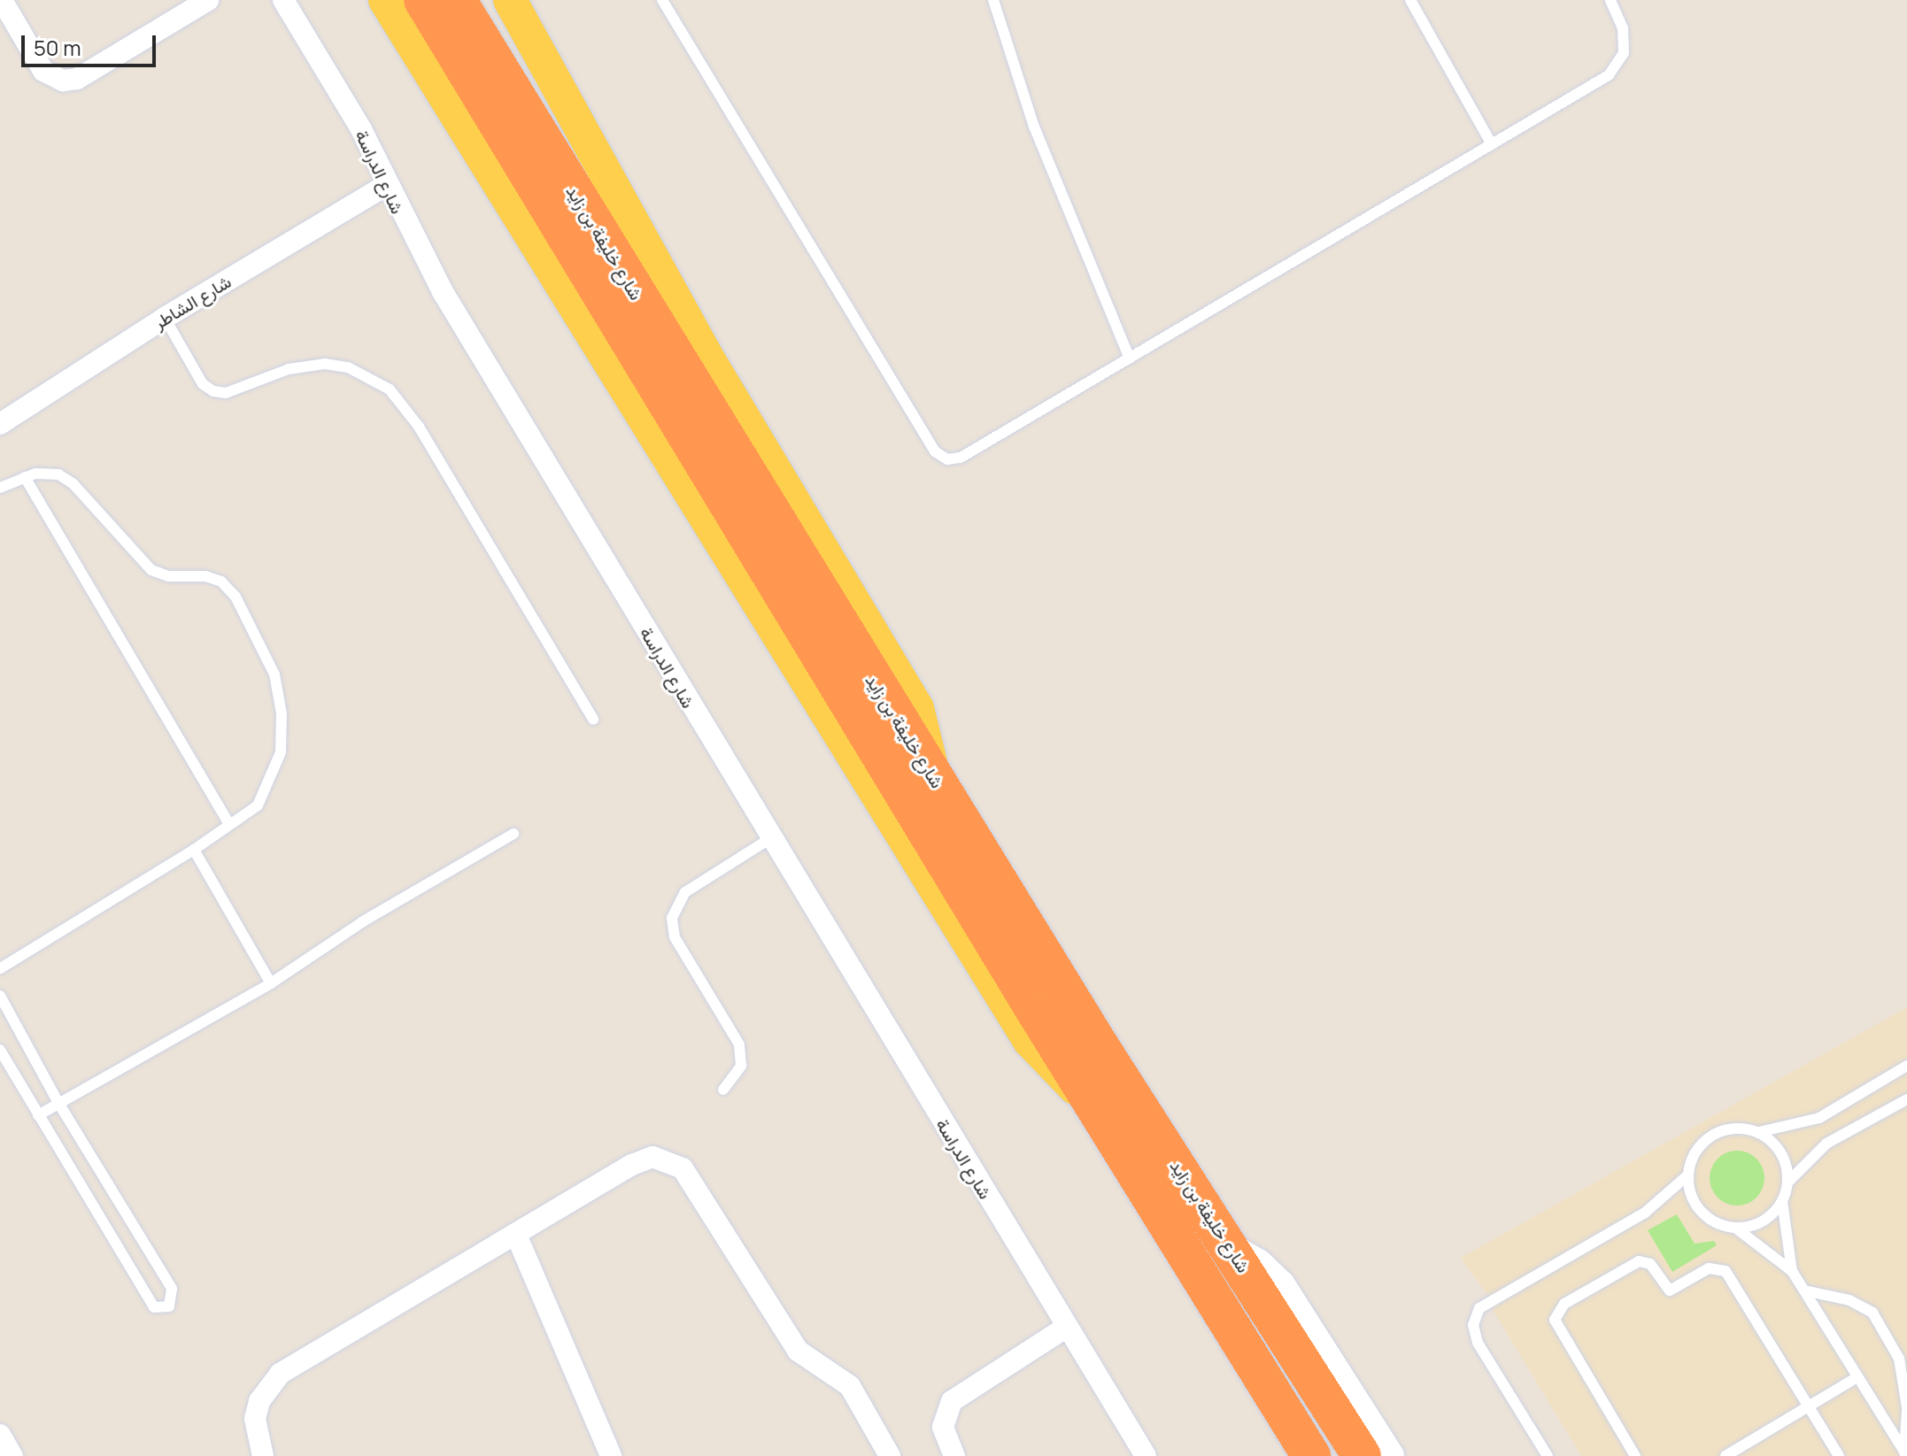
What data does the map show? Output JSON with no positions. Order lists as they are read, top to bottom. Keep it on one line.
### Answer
{"streets":{"highway":["شارع خليفة بن زايد"],"street":["شارع الدراسة","شارع الشاطر"]},"crossings":[["شارع الدراسة","شارع الشاطر"]],"scale_bar":"50 m"}
